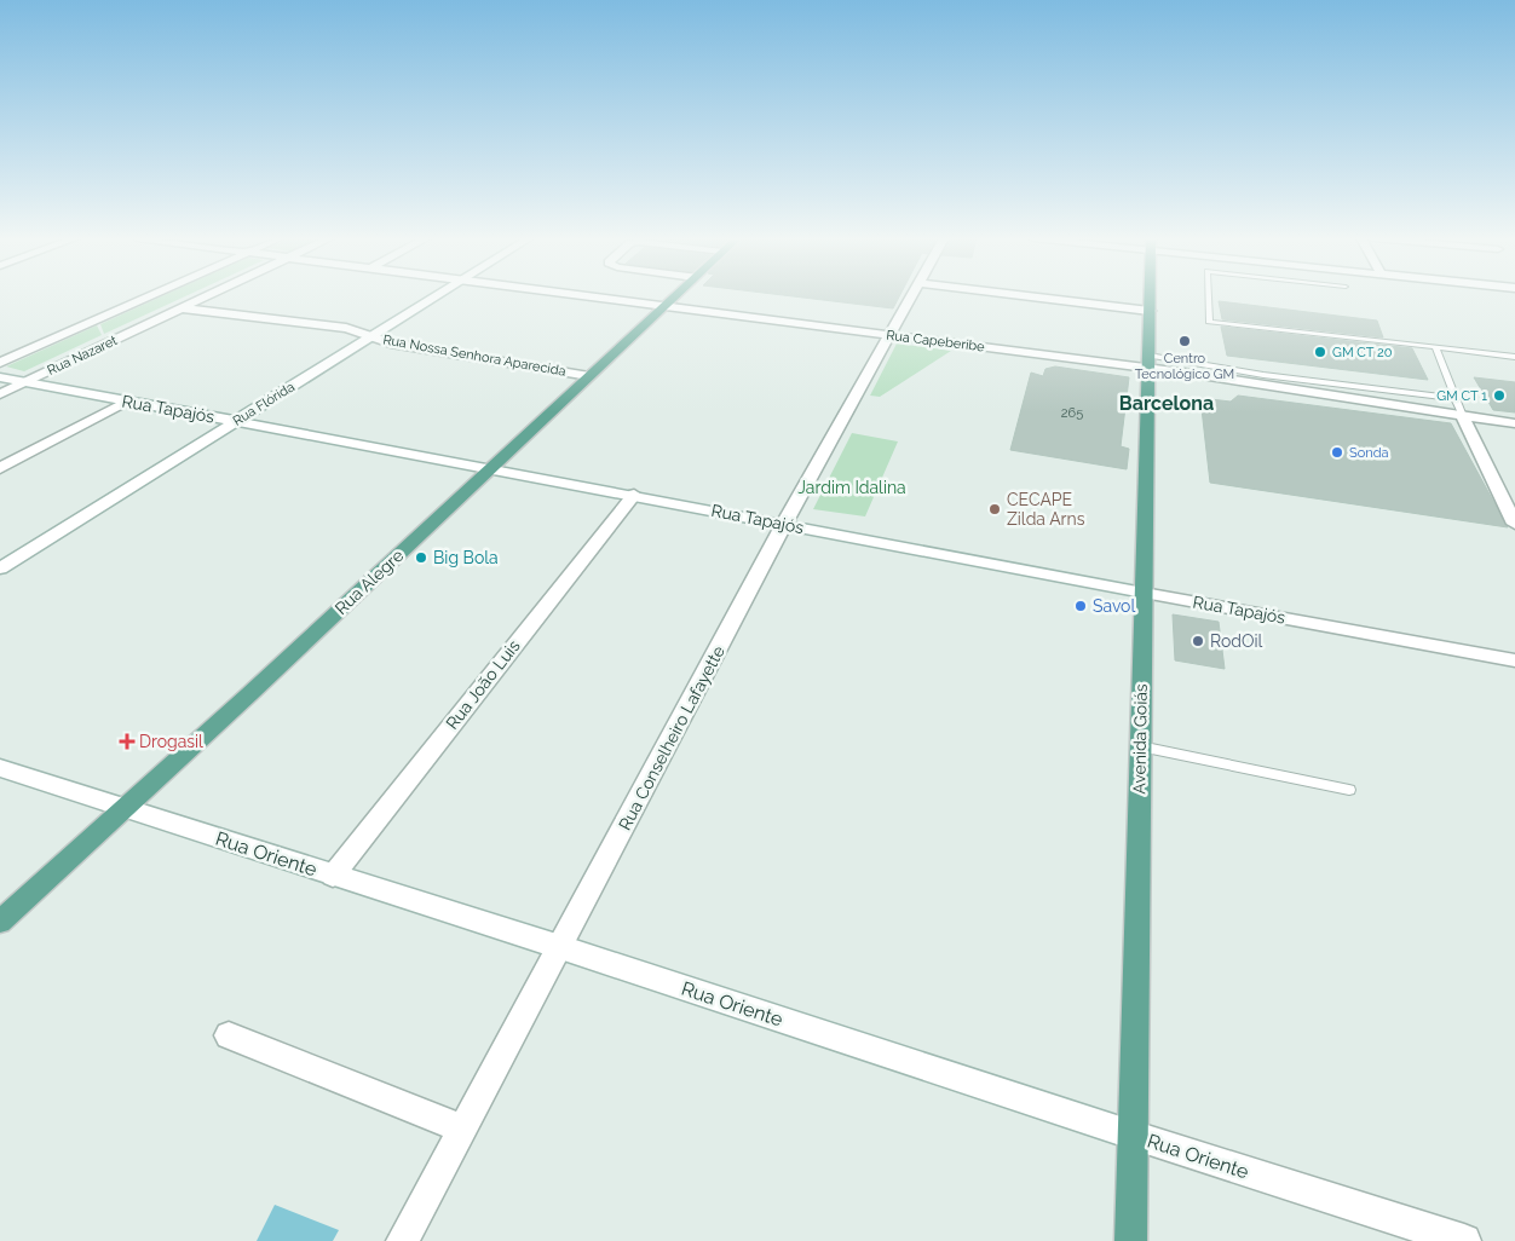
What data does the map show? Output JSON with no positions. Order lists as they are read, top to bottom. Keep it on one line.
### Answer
{"streets":{"main road":["Rua Alegre","Avenida Goiás"],"street":["Rua Capeberibe","Rua Nazaret","Rua Nossa Senhora Aparecida","Rua Flórida","Rua Tapajós","Rua João Luis","Rua Conselheiro Lafayette","Rua Oriente"]},"crossings":[["Rua Capeberibe","Rua Alegre"],["Rua Capeberibe","Rua Conselheiro Lafayette"],["Rua Capeberibe","Avenida Goiás"],["Rua Nazaret","Rua Nossa Senhora Aparecida"],["Rua Nazaret","Rua Tapajós"],["Rua Nossa Senhora Aparecida","Rua Flórida"],["Rua Nossa Senhora Aparecida","Rua Alegre"],["Rua Flórida","Rua Tapajós"],["Rua Tapajós","Rua Alegre"],["Rua Tapajós","Rua João Luis"],["Rua Tapajós","Rua Conselheiro Lafayette"],["Rua Tapajós","Avenida Goiás"],["Rua Alegre","Rua Oriente"],["Rua João Luis","Rua Oriente"],["Rua Conselheiro Lafayette","Rua Oriente"],["Avenida Goiás","Rua Oriente"]],"districts":["Barcelona"],"parks":["Jardim Idalina"],"places":{"other":["Centro Tecnológico GM","GM CT 20","GM CT 1","Sonda","CECAPE Zilda Arns","Big Bola","Savol","RodOil"],"health":["Drogasil"]},"house_numbers":["265"]}
